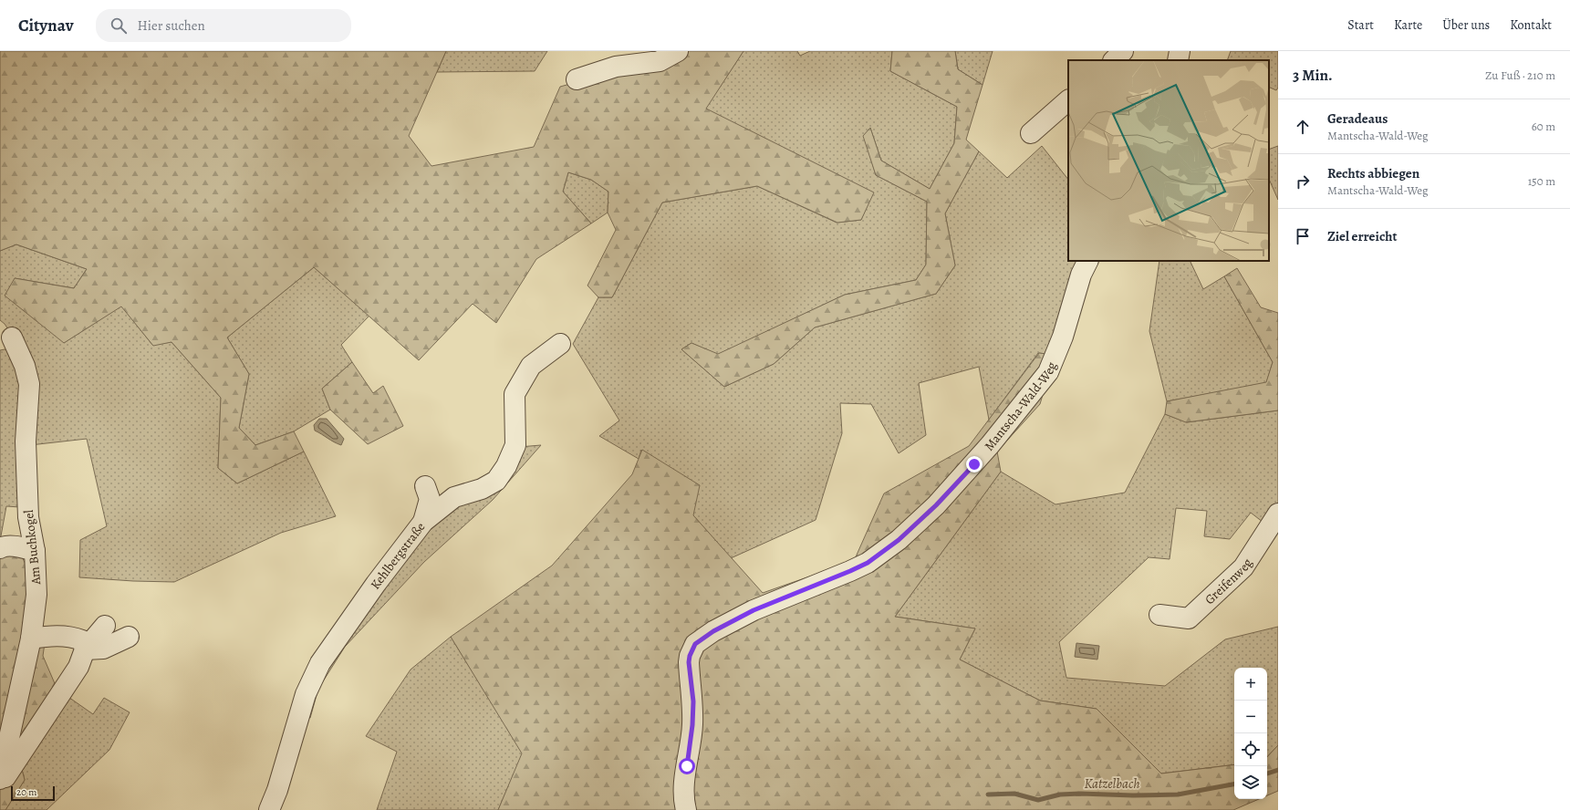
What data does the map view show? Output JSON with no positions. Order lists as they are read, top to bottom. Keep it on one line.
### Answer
{"streets":{"street":["Mantscha-Wald-Weg","Am Buchkogel","Kehlbergstraße","Greifenweg"]},"water":["Katzelbach"],"scale_bar":"20 m","page":{"header":"Citynav","search":"Hier suchen","nav":["Start","Karte","Über uns","Kontakt"],"heading":["3 Min.","Zu Fuß · 210 m"],"list":[["Geradeaus","Mantscha-Wald-Weg","60 m"],["Rechts abbiegen","Mantscha-Wald-Weg","150 m"],"Ziel erreicht"],"map_buttons":["+","−"],"scale":"20 m"}}
